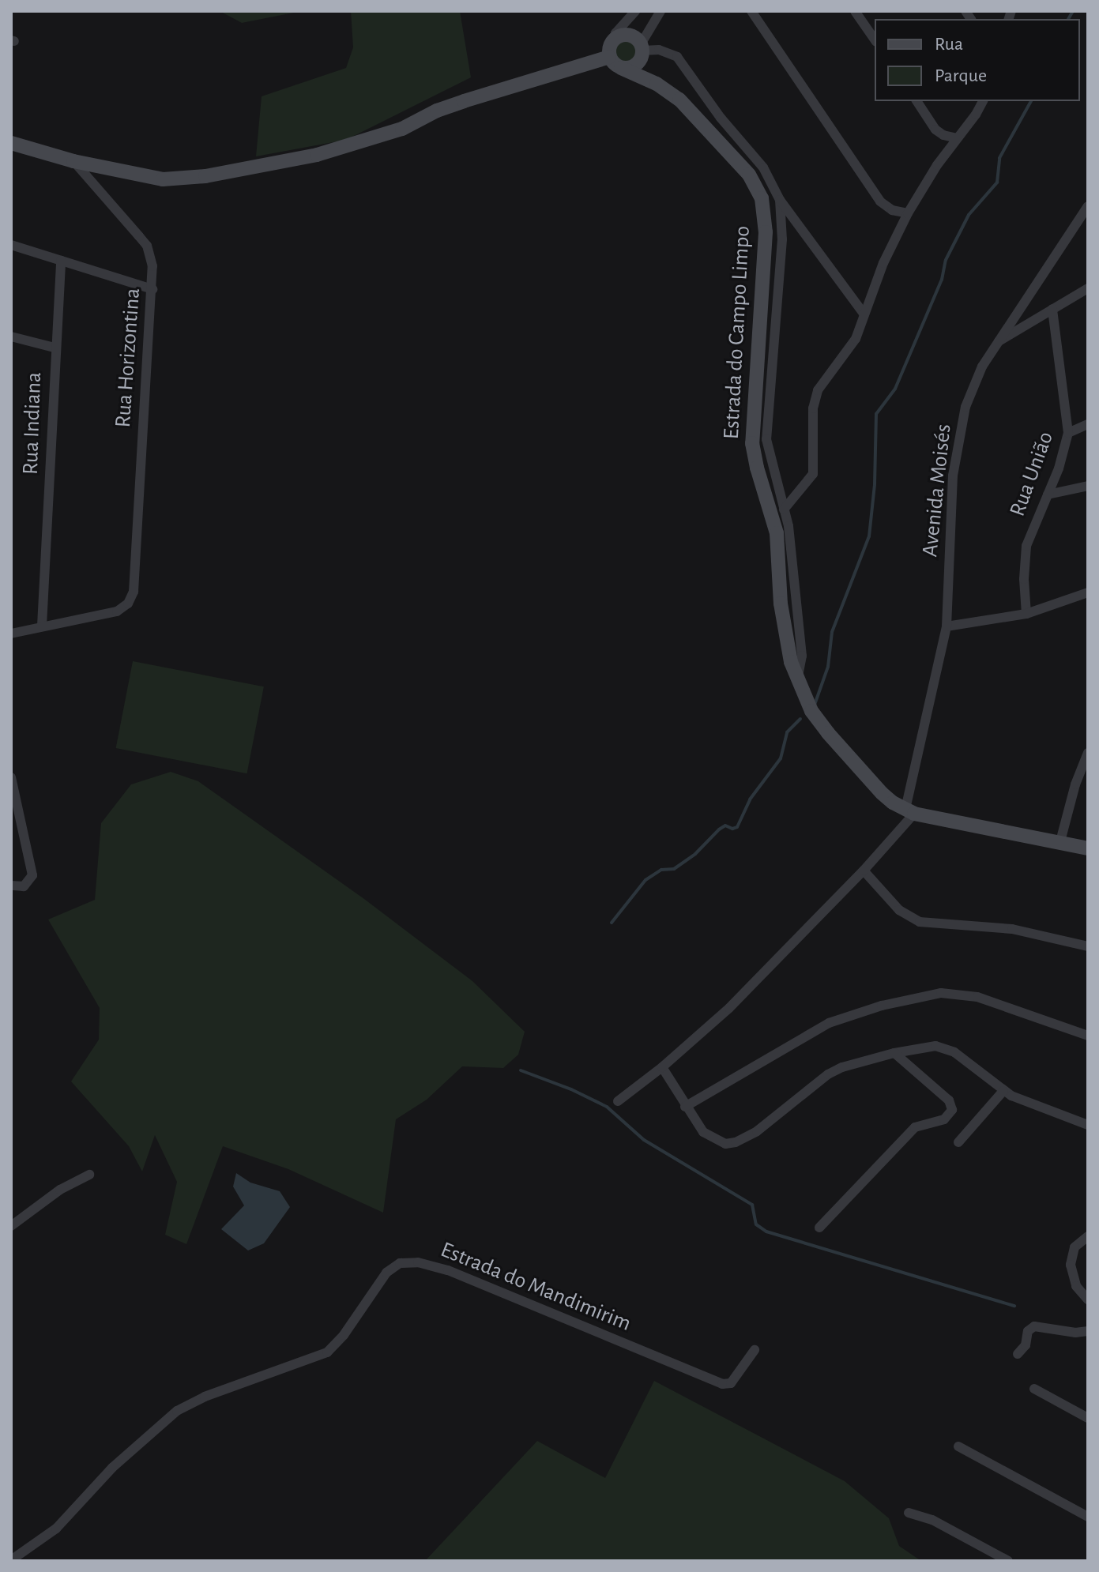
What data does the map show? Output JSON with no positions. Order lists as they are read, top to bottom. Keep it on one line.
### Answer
{"streets":{"street":["Estrada do Campo Limpo","Rua Horizontina","Rua Indiana","Rua União","Avenida Moisés","Estrada do Mandimirim"]},"crossings":[["Estrada do Campo Limpo","Avenida Moisés"],["Rua Horizontina","Rua Indiana"]],"legend":["Rua","Parque"]}
